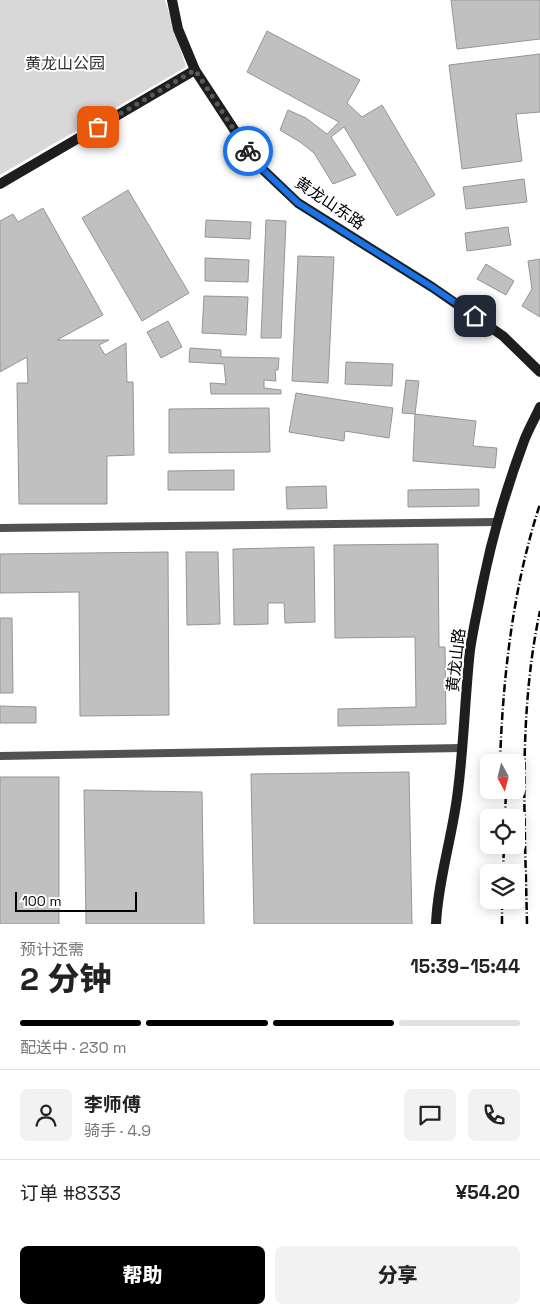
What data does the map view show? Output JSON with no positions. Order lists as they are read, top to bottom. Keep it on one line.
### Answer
{"streets":{"street":["黄龙山东路","黄龙山路"]},"parks":["黄龙山公园"],"scale_bar":"100 m","north":"bottom","page":{"scale":"100 m","heading":["2 分钟","预计还需","15:39–15:44"],"panel":["李师傅","骑手 · 4.9","订单 #8333","¥54.20"],"bar":"配送中 · 230 m","buttons":["帮助","分享"]}}
